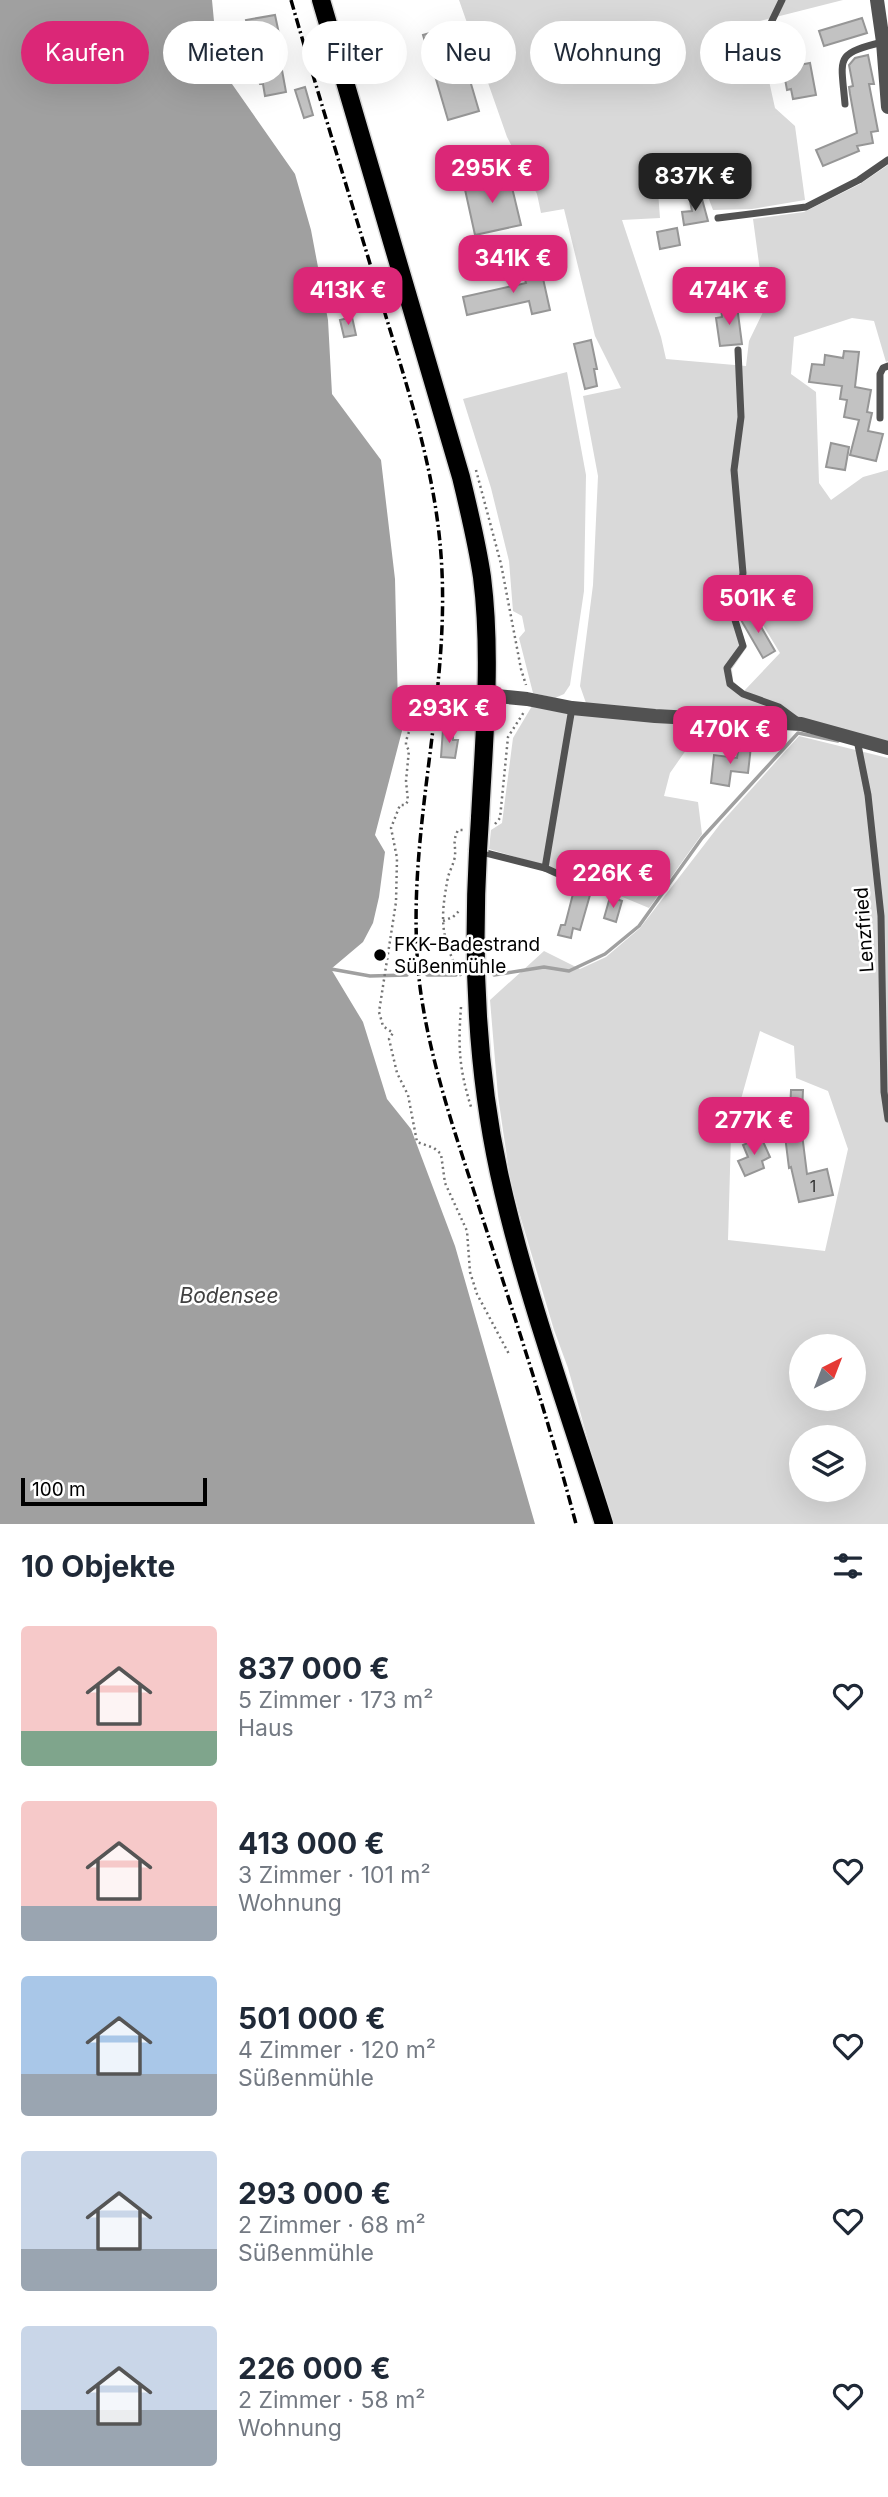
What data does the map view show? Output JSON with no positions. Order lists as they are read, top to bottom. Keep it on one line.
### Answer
{"streets":{"lane":["Lenzfried"]},"water":["Bodensee"],"places":["FKK-Badestrand Süßenmühle"],"house_numbers":["1"],"scale_bar":"100 m","north":"top right","page":{"chip":["Kaufen","Mieten","Filter","Neu","Wohnung","Haus"],"price":["295K €","837K €","341K €","413K €","474K €","501K €","293K €","470K €","226K €","277K €"],"scale":"100 m","heading":"10 Objekte","list":[{"name":"837 000 €","note":"5 Zimmer · 173 m² · Haus"},{"name":"413 000 €","note":"3 Zimmer · 101 m² · Wohnung"},{"name":"501 000 €","note":"4 Zimmer · 120 m² · Süßenmühle"},{"name":"293 000 €","note":"2 Zimmer · 68 m² · Süßenmühle"},{"name":"226 000 €","note":"2 Zimmer · 58 m² · Wohnung"}]}}
